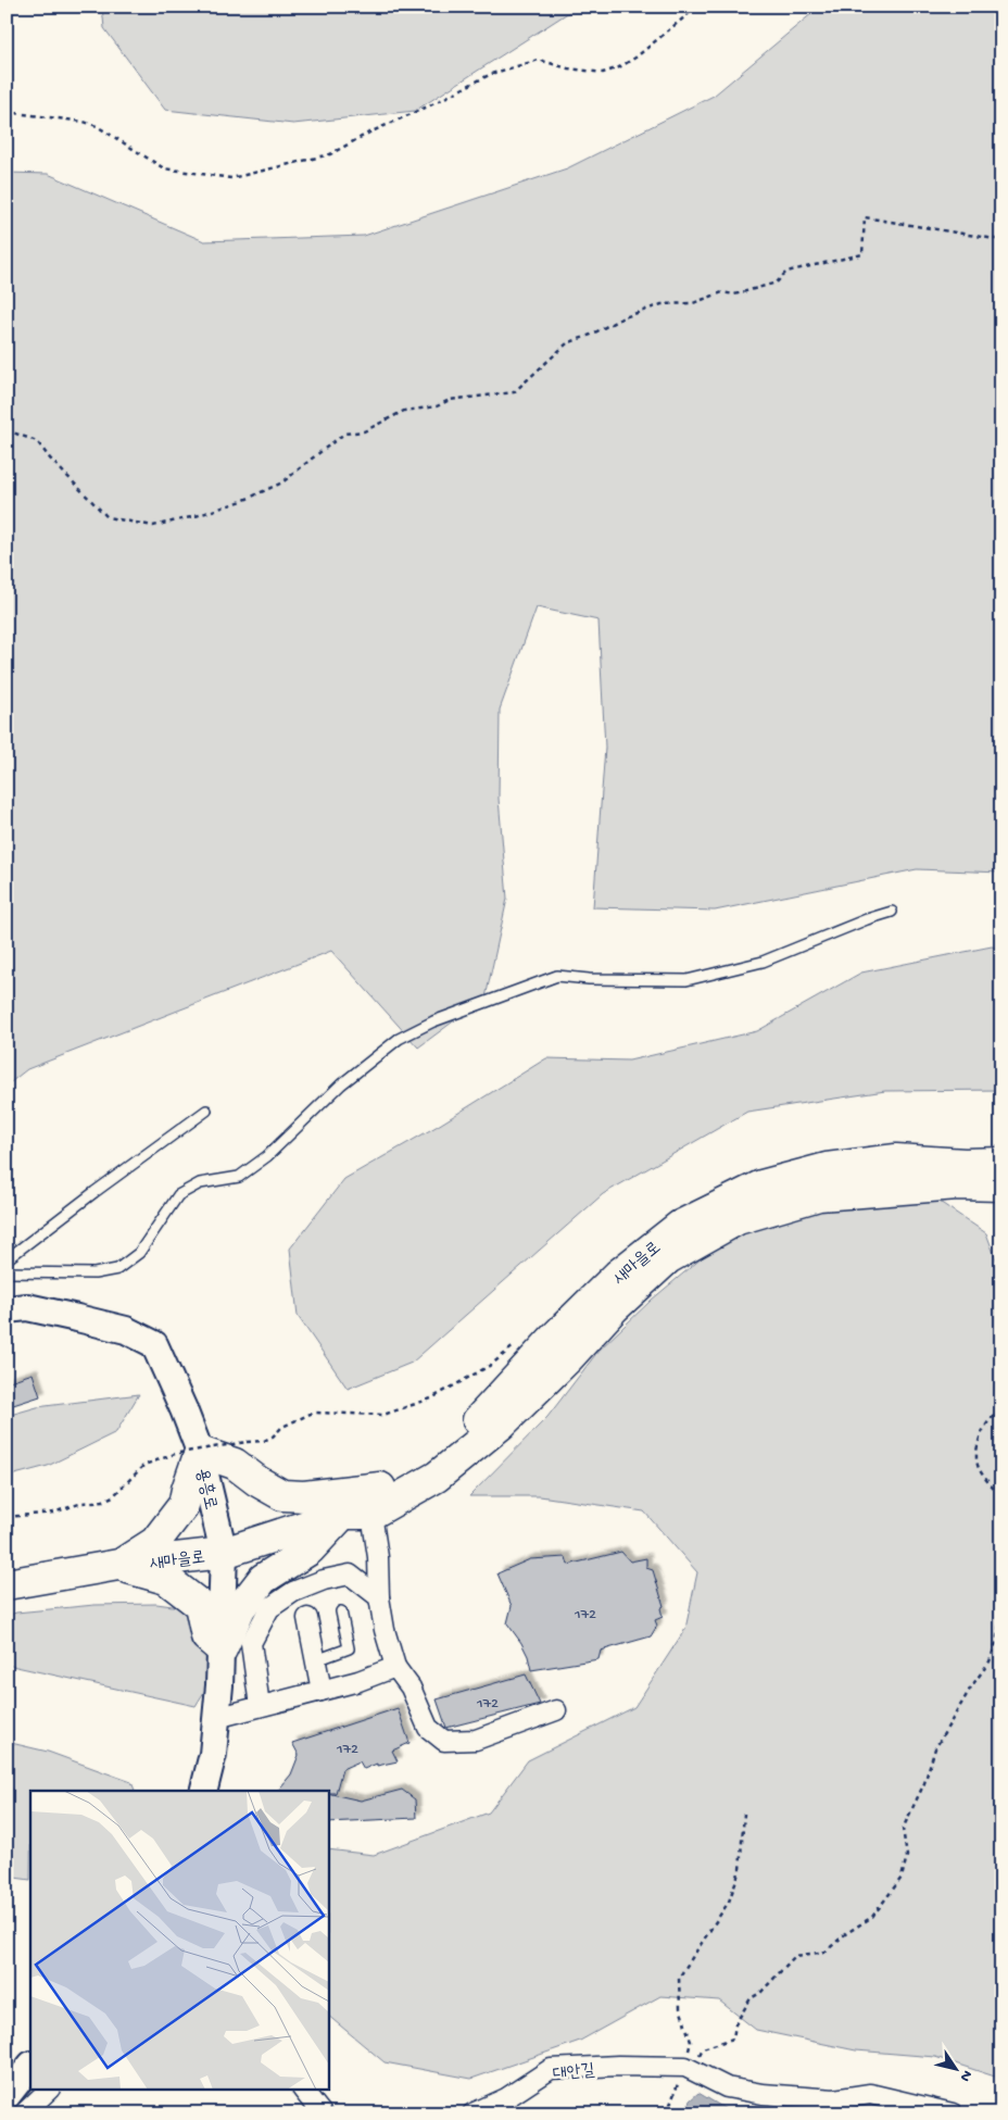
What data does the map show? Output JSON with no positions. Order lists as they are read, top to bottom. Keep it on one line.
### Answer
{"streets":{"main road":["새마을로"],"street":["용흥로","대안길"]},"crossings":[["새마을로","용흥로"]],"house_numbers":["172","172","172"],"north":"bottom right"}
